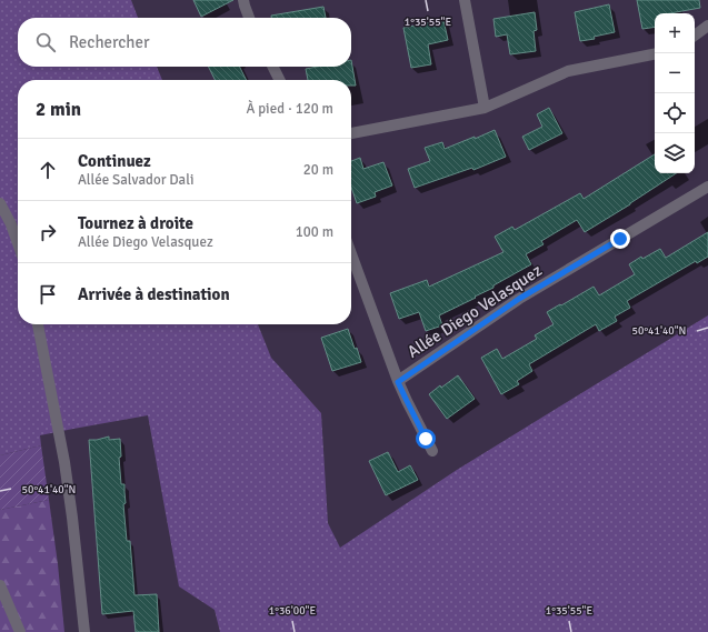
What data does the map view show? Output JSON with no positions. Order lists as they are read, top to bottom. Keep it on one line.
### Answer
{"streets":{"street":["Allée Diego Velasquez"]},"page":{"map_buttons":["+","−"],"search":"Rechercher","heading":["2 min","À pied · 120 m"],"list":[["Continuez","Allée Salvador Dali","20 m"],["Tournez à droite","Allée Diego Velasquez","100 m"],"Arrivée à destination"]},"coordinates":["1°35'55\"E","50°41'40\"N","1°36'00\"E"]}
